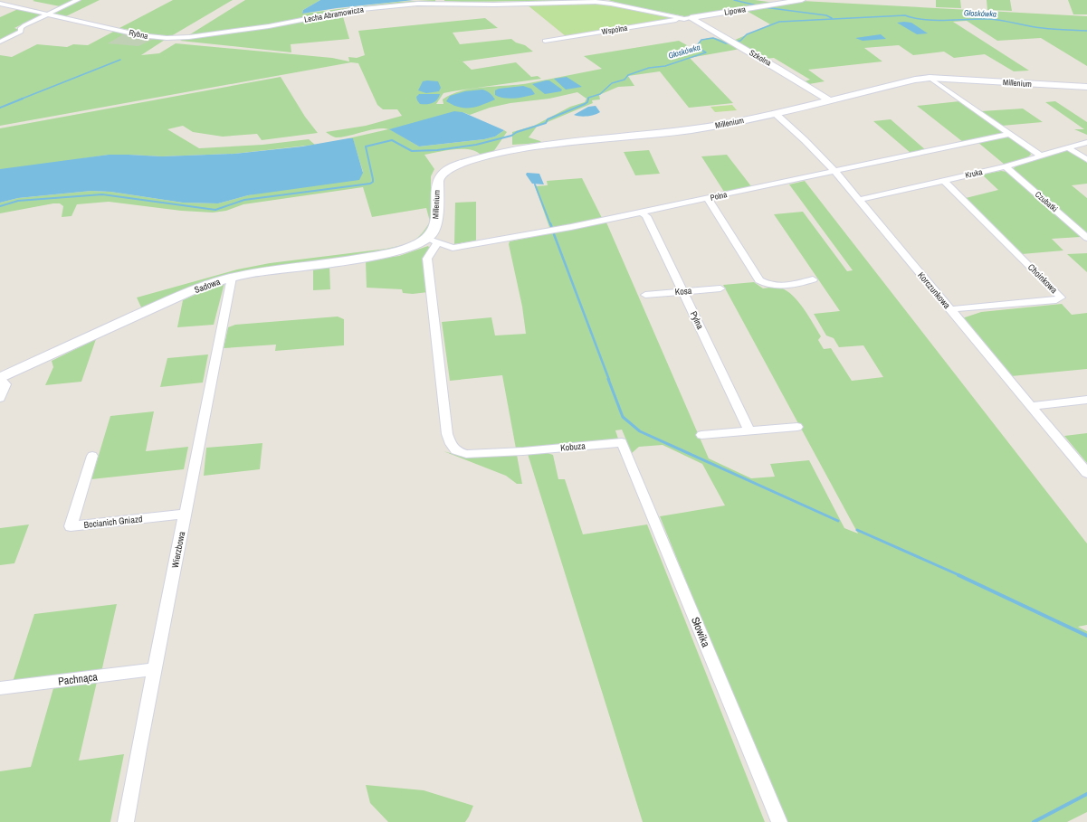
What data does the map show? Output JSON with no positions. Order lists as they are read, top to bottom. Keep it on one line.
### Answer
{"streets":{"street":["Lipowa","Lecha Abramowicza","Wspólna","Rybna","Szkolna","Millenium","Kruka","Polna","Czubatki","Choinkowa","Sadowa","Korczunkowa","Kosa","Pylna","Kobuza","Bocianich Gniazd","Wierzbowa","Słowika","Pachnąca"]},"crossings":[["Lipowa","Lecha Abramowicza"],["Lipowa","Wspólna"],["Lipowa","Szkolna"],["Lecha Abramowicza","Wspólna"],["Lecha Abramowicza","Rybna"],["Lecha Abramowicza","Szkolna"],["Wspólna","Szkolna"],["Szkolna","Millenium"],["Millenium","Polna"],["Millenium","Sadowa"],["Millenium","Korczunkowa"],["Millenium","Kobuza"],["Kruka","Czubatki"],["Kruka","Choinkowa"],["Kruka","Korczunkowa"],["Polna","Sadowa"],["Polna","Korczunkowa"],["Polna","Pylna"],["Choinkowa","Korczunkowa"],["Sadowa","Wierzbowa"],["Kosa","Pylna"],["Kobuza","Słowika"],["Bocianich Gniazd","Wierzbowa"],["Wierzbowa","Pachnąca"]],"water":["Głoskówka"]}
